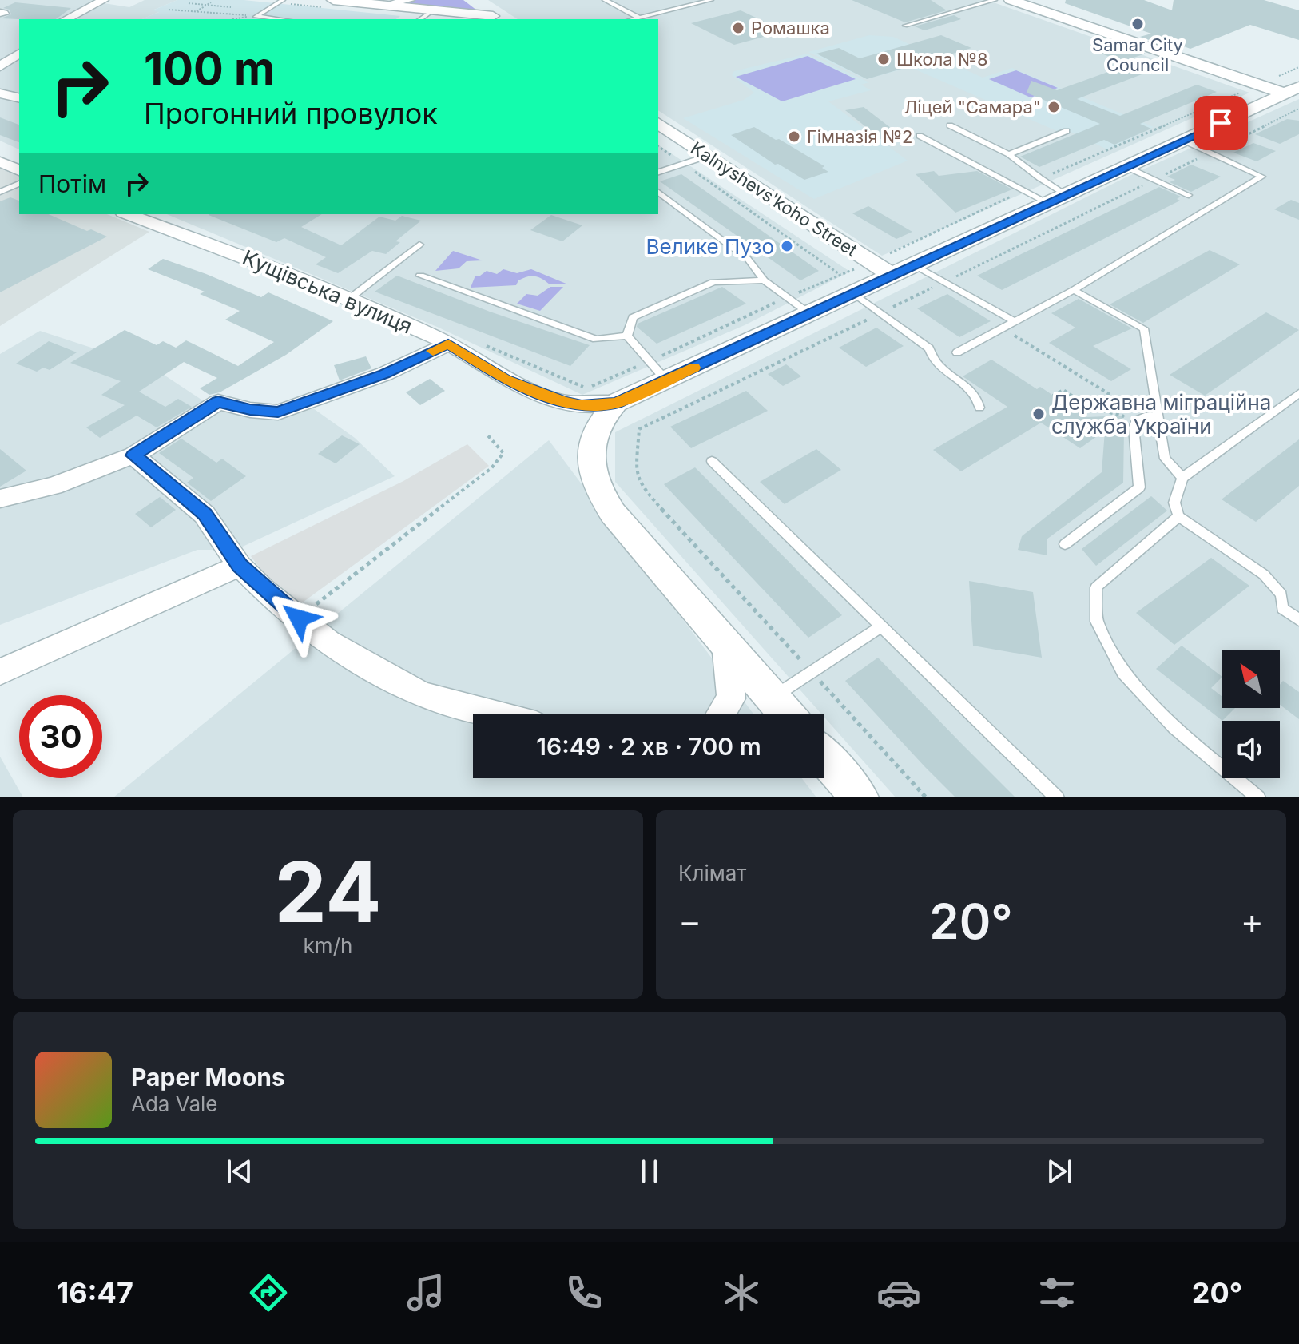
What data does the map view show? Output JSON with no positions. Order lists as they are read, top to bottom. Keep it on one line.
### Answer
{"streets":{"street":["Kalnyshevsʹkoho Street","Кущівська вулиця"]},"places":["Samar City Council","Ромашка","Школа №8","Ліцей \"Самара\"","Гімназія №2","Велике Пузо","Державна міграційна служба України"],"north":"top left","page":{"turn":["100 m","Прогонний провулок"],"then":"Потім","limit":"30","trip":"16:49 · 2 хв · 700 m","tile":[["24","km/h"],"Клімат"],"heat":["−","20°","+"],"song":["Paper Moons","Ada Vale"],"tabs":["16:47","20°"]}}
